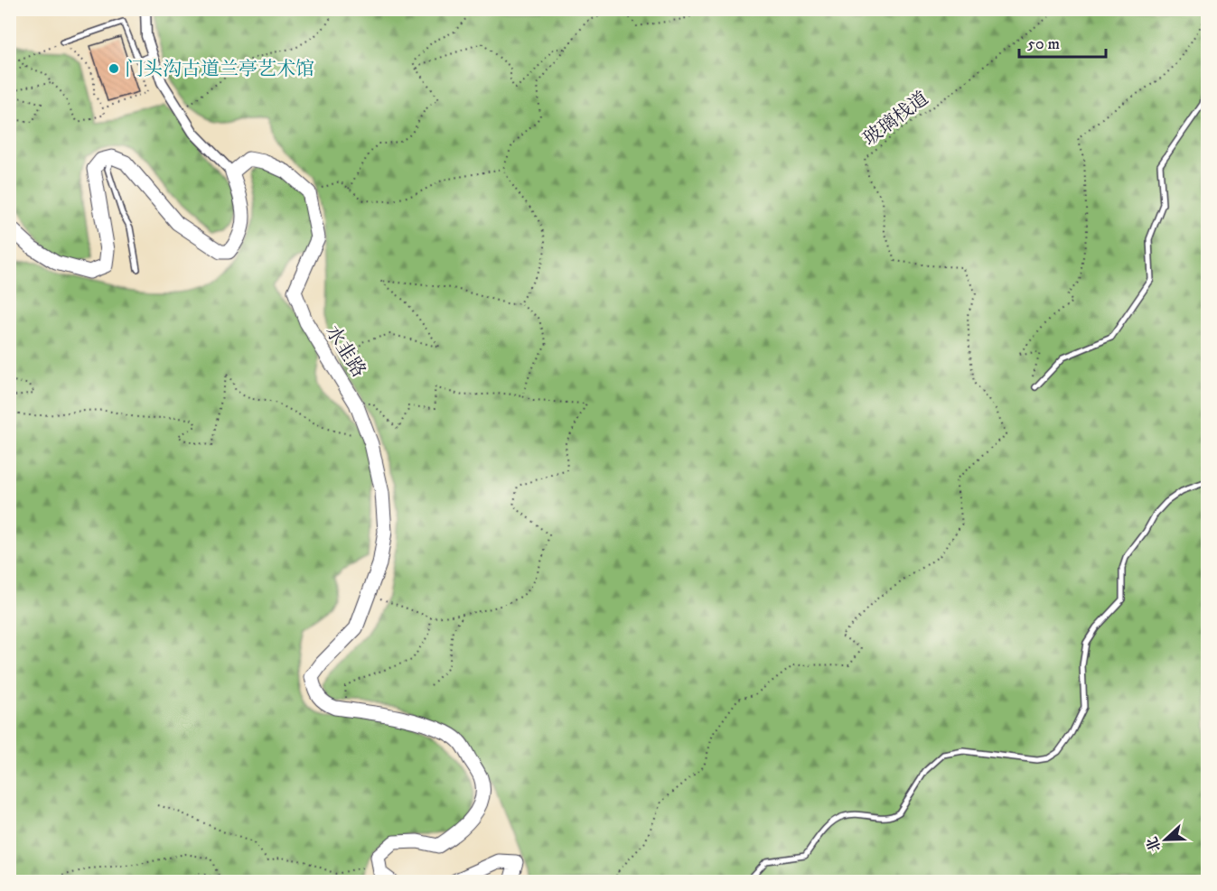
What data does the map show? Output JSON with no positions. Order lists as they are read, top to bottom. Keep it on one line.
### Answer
{"streets":{"street":["水韭路"],"path":["玻璃栈道"]},"places":["门头沟古道兰亭艺术馆"],"scale_bar":"50 m","north":"left"}
